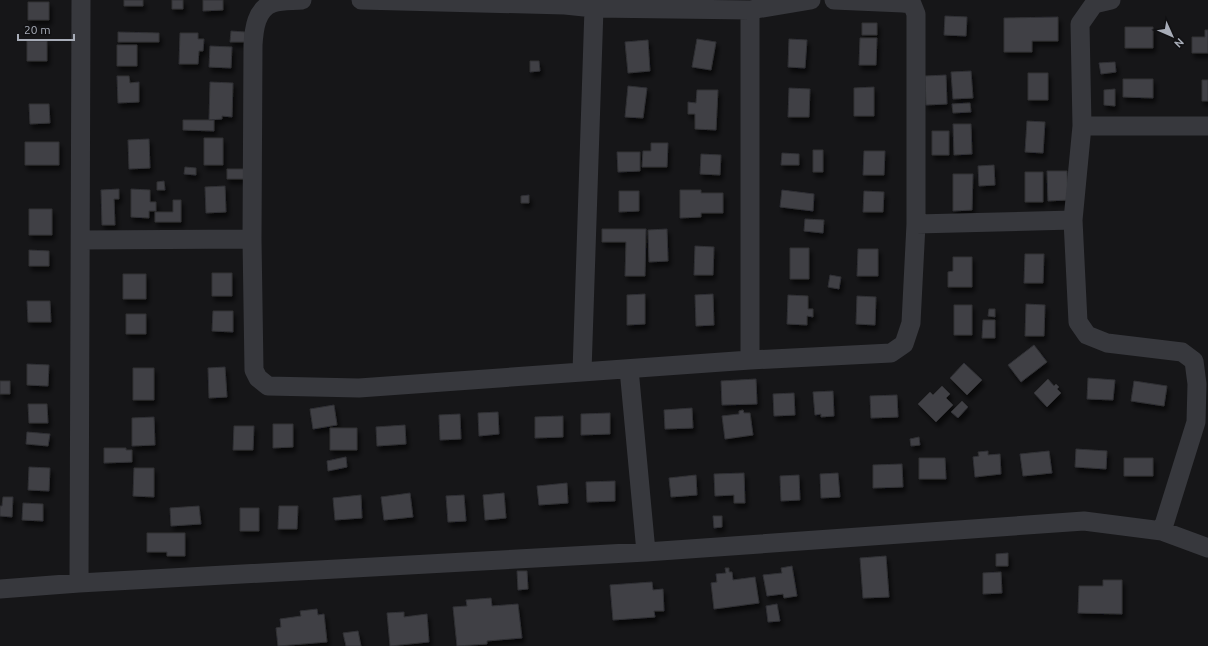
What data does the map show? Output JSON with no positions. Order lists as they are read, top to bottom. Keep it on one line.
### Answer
{"scale_bar":"20 m","north":"bottom right"}
